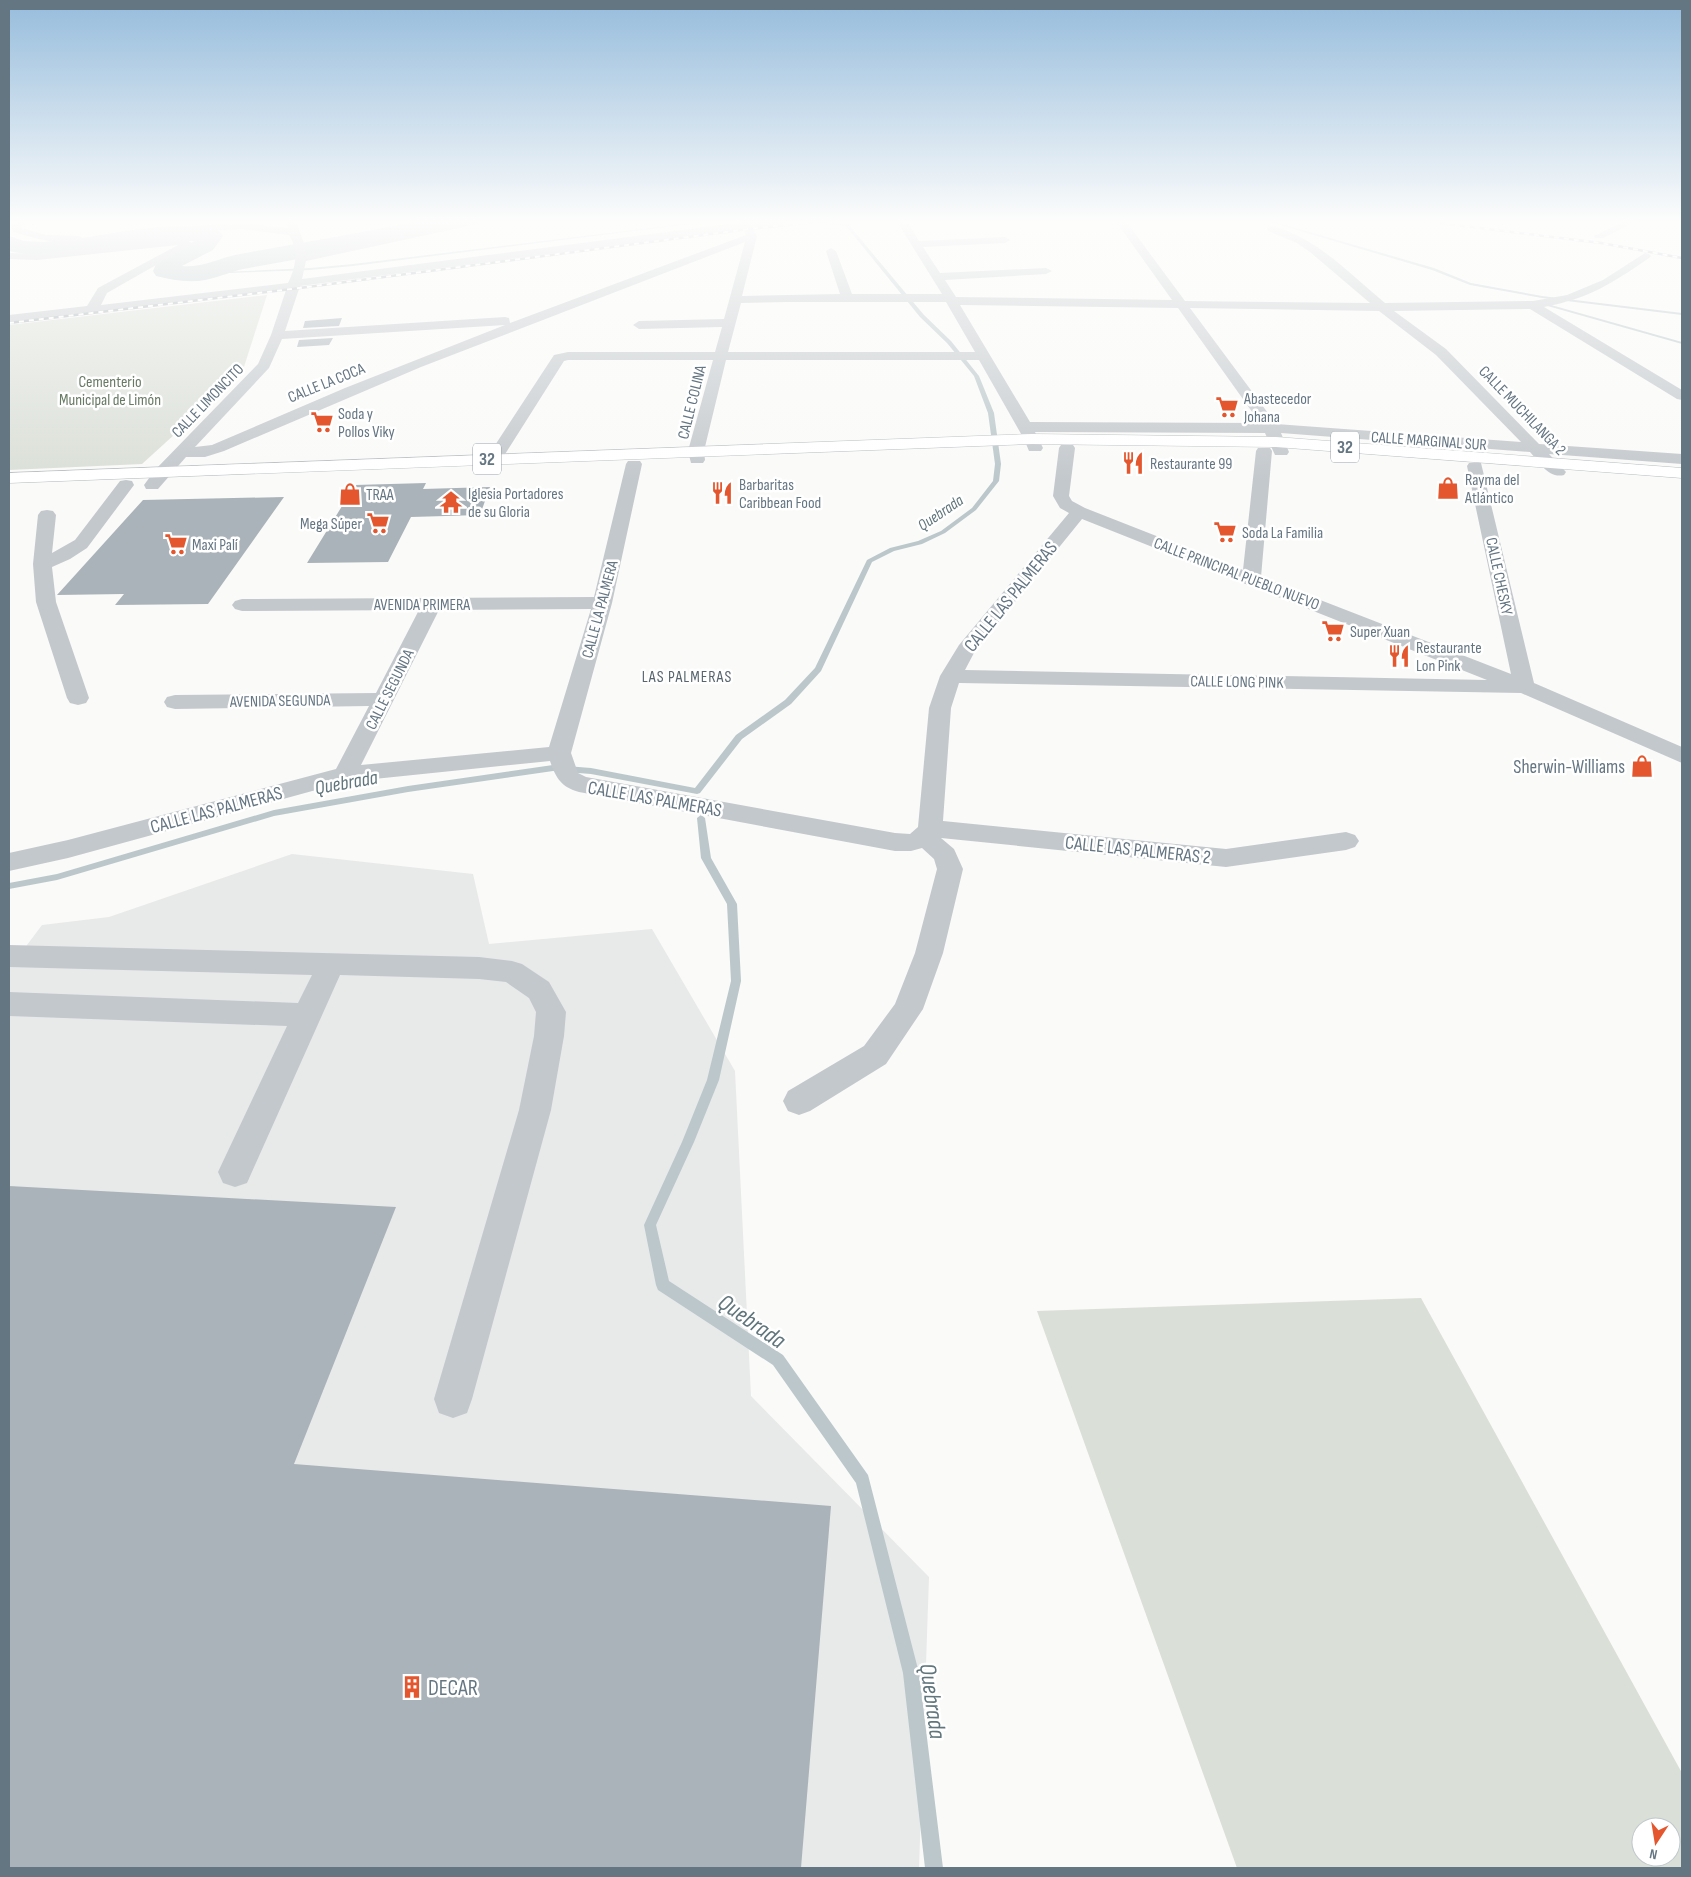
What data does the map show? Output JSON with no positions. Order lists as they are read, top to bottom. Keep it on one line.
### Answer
{"streets":{"highway":["32"],"street":["CALLE LA COCA","CALLE LIMONCITO","CALLE COLINA","CALLE MUCHILANGA 2","CALLE MARGINAL SUR","CALLE PRINCIPAL PUEBLO NUEVO","CALLE CHESKY","CALLE LAS PALMERAS","AVENIDA PRIMERA","CALLE LA PALMERA","CALLE LONG PINK","CALLE SEGUNDA","AVENIDA SEGUNDA","CALLE LAS PALMERAS 2"]},"crossings":[["CALLE LA COCA","CALLE LIMONCITO"],["CALLE LIMONCITO","32"],["CALLE COLINA","32"],["CALLE MUCHILANGA 2","CALLE MARGINAL SUR"],["CALLE MUCHILANGA 2","32"],["CALLE MARGINAL SUR","32"],["32","CALLE PRINCIPAL PUEBLO NUEVO"],["32","CALLE CHESKY"],["32","CALLE LA PALMERA"],["CALLE PRINCIPAL PUEBLO NUEVO","CALLE CHESKY"],["CALLE PRINCIPAL PUEBLO NUEVO","CALLE LAS PALMERAS"],["CALLE PRINCIPAL PUEBLO NUEVO","CALLE LONG PINK"],["CALLE CHESKY","CALLE LONG PINK"],["CALLE LAS PALMERAS","CALLE LA PALMERA"],["CALLE LAS PALMERAS","CALLE LONG PINK"],["CALLE LAS PALMERAS","CALLE SEGUNDA"],["CALLE LAS PALMERAS","CALLE LAS PALMERAS 2"],["AVENIDA PRIMERA","CALLE LA PALMERA"],["AVENIDA PRIMERA","CALLE SEGUNDA"],["CALLE SEGUNDA","AVENIDA SEGUNDA"]],"districts":["LAS PALMERAS"],"water":["Quebrada"],"parks":["Cementerio Municipal de Limón"],"places":{"supermarket":["Abastecedor Johana","Soda y Pollos Viky","Mega Súper","Soda La Familia","Maxi Palí","Super Xuan"],"restaurant":["Restaurante 99","Barbaritas Caribbean Food","Restaurante Lon Pink"],"shop":["Rayma del Atlántico","TRAA","Sherwin-Williams"],"temple":["Iglesia Portadores de su Gloria"],"building":["DECAR"]},"north":"bottom"}
